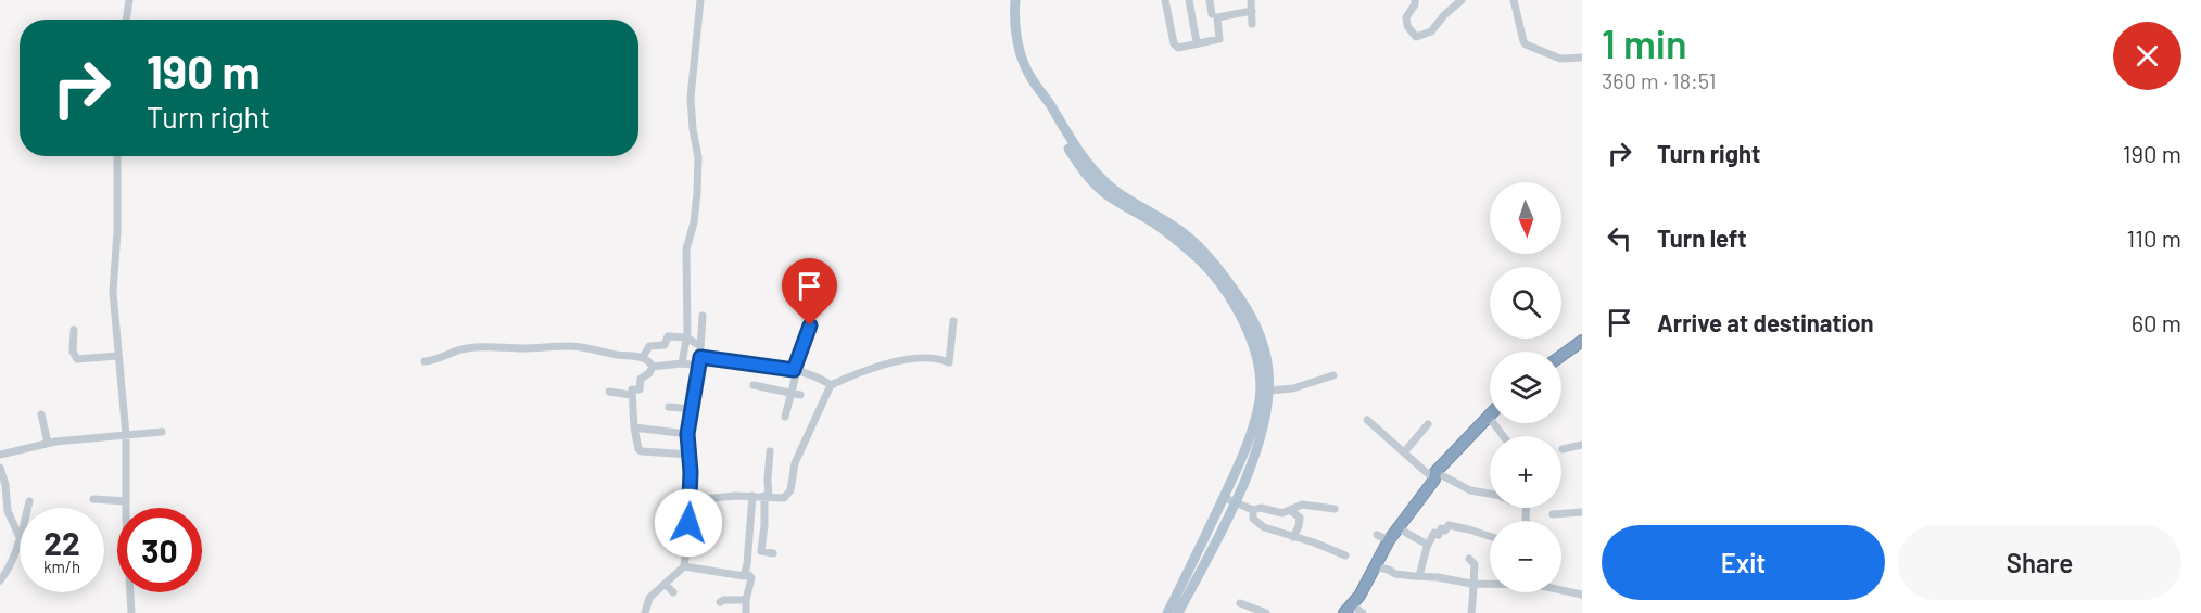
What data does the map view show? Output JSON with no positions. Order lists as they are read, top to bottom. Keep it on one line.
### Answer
{"north":"bottom","page":{"heading":["1 min","360 m · 18:51"],"turn":["190 m","Turn right"],"list":[{"name":"Turn right","value":"190 m"},{"name":"Turn left","value":"110 m"},{"name":"Arrive at destination","value":"60 m"}],"map_buttons":["+","−"],"speed":"22 km/h","limit":"30","buttons":["Exit","Share"]}}
